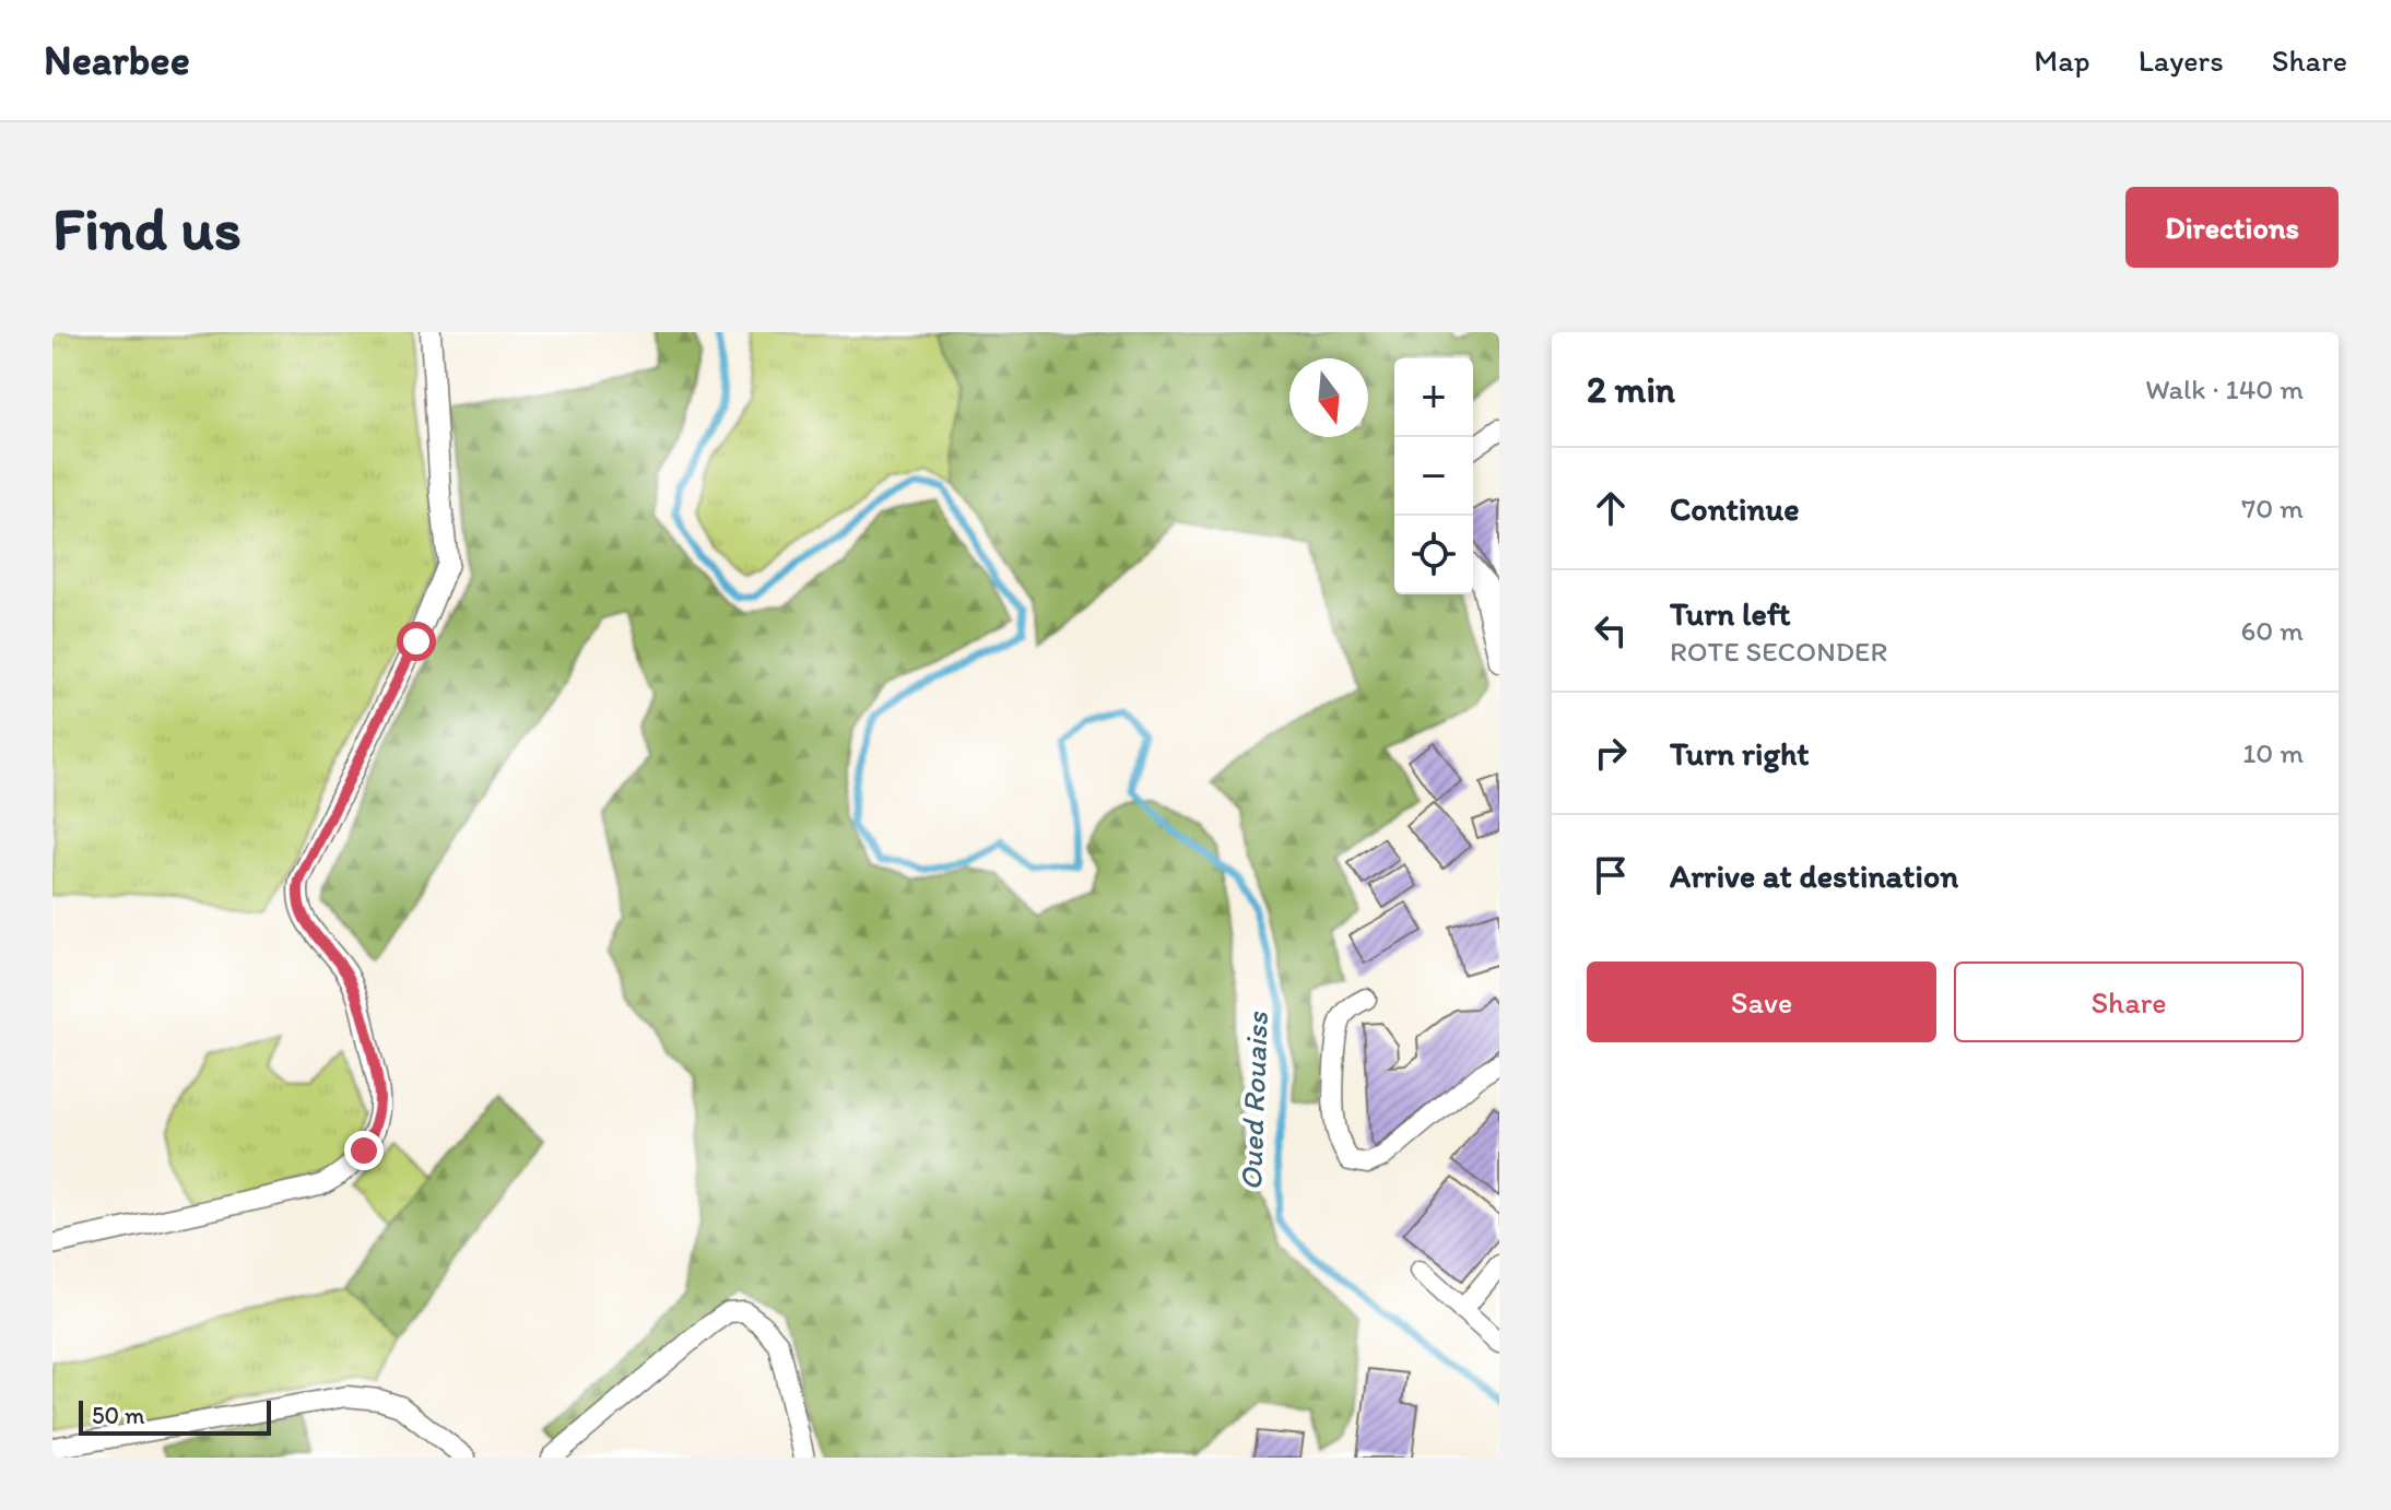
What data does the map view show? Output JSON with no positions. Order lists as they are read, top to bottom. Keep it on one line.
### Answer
{"water":["Oued Rouaiss"],"scale_bar":"50 m","north":"bottom","page":{"header":"Nearbee","nav":["Map","Layers","Share"],"buttons":["Directions",["Save","Share"]],"title":"Find us","heading":["2 min","Walk · 140 m"],"map_buttons":["+","−"],"list":[["Continue","70 m"],["Turn left","ROTE SECONDER","60 m"],["Turn right","10 m"],"Arrive at destination"],"scale":"50 m"}}
